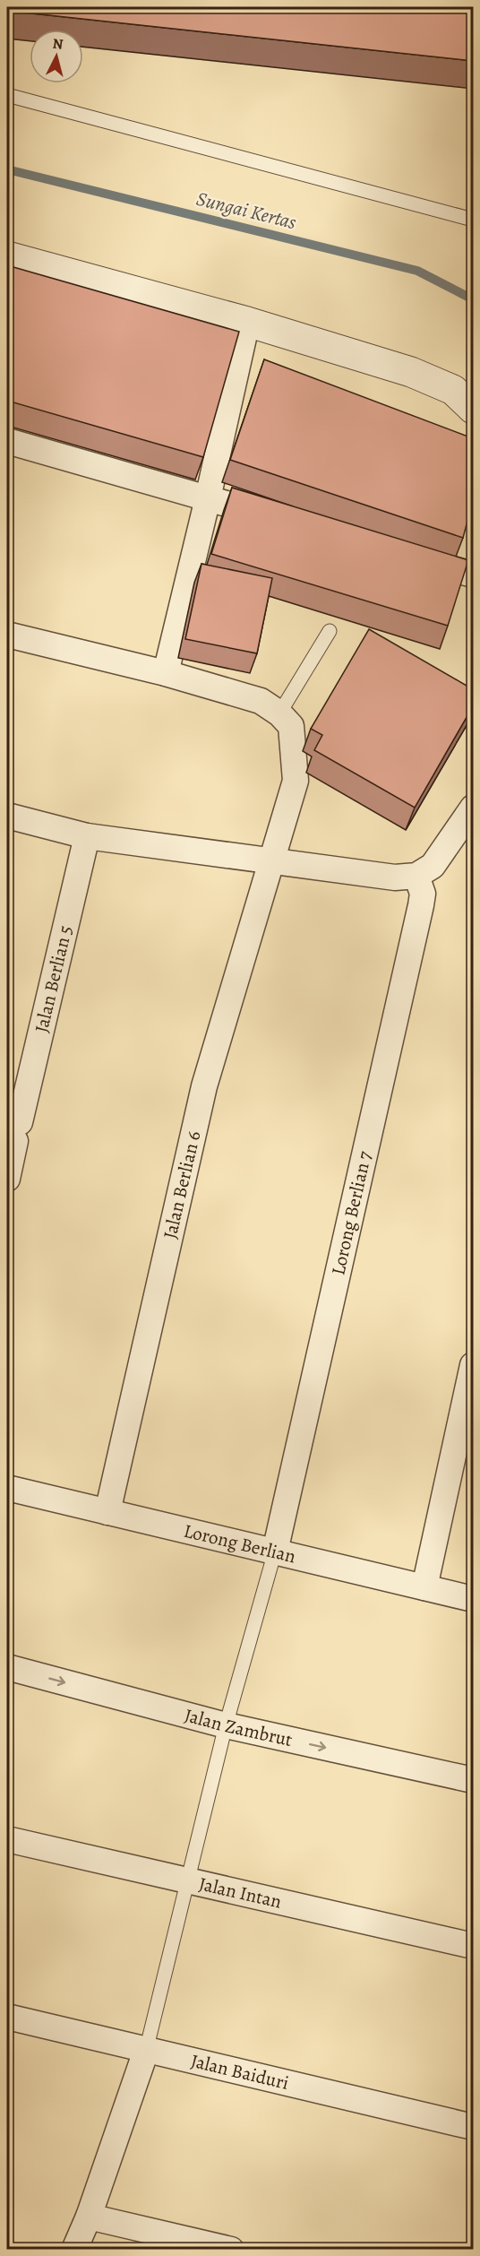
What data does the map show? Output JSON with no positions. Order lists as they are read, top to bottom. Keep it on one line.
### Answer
{"streets":{"street":["Jalan Berlian 5","Jalan Berlian 6","Lorong Berlian 7","Lorong Berlian","Jalan Zambrut","Jalan Intan","Jalan Baiduri"]},"crossings":[["Jalan Berlian 6","Lorong Berlian"],["Lorong Berlian 7","Lorong Berlian"]],"one_way":["Jalan Zambrut"],"water":["Sungai Kertas"],"north":"top"}
